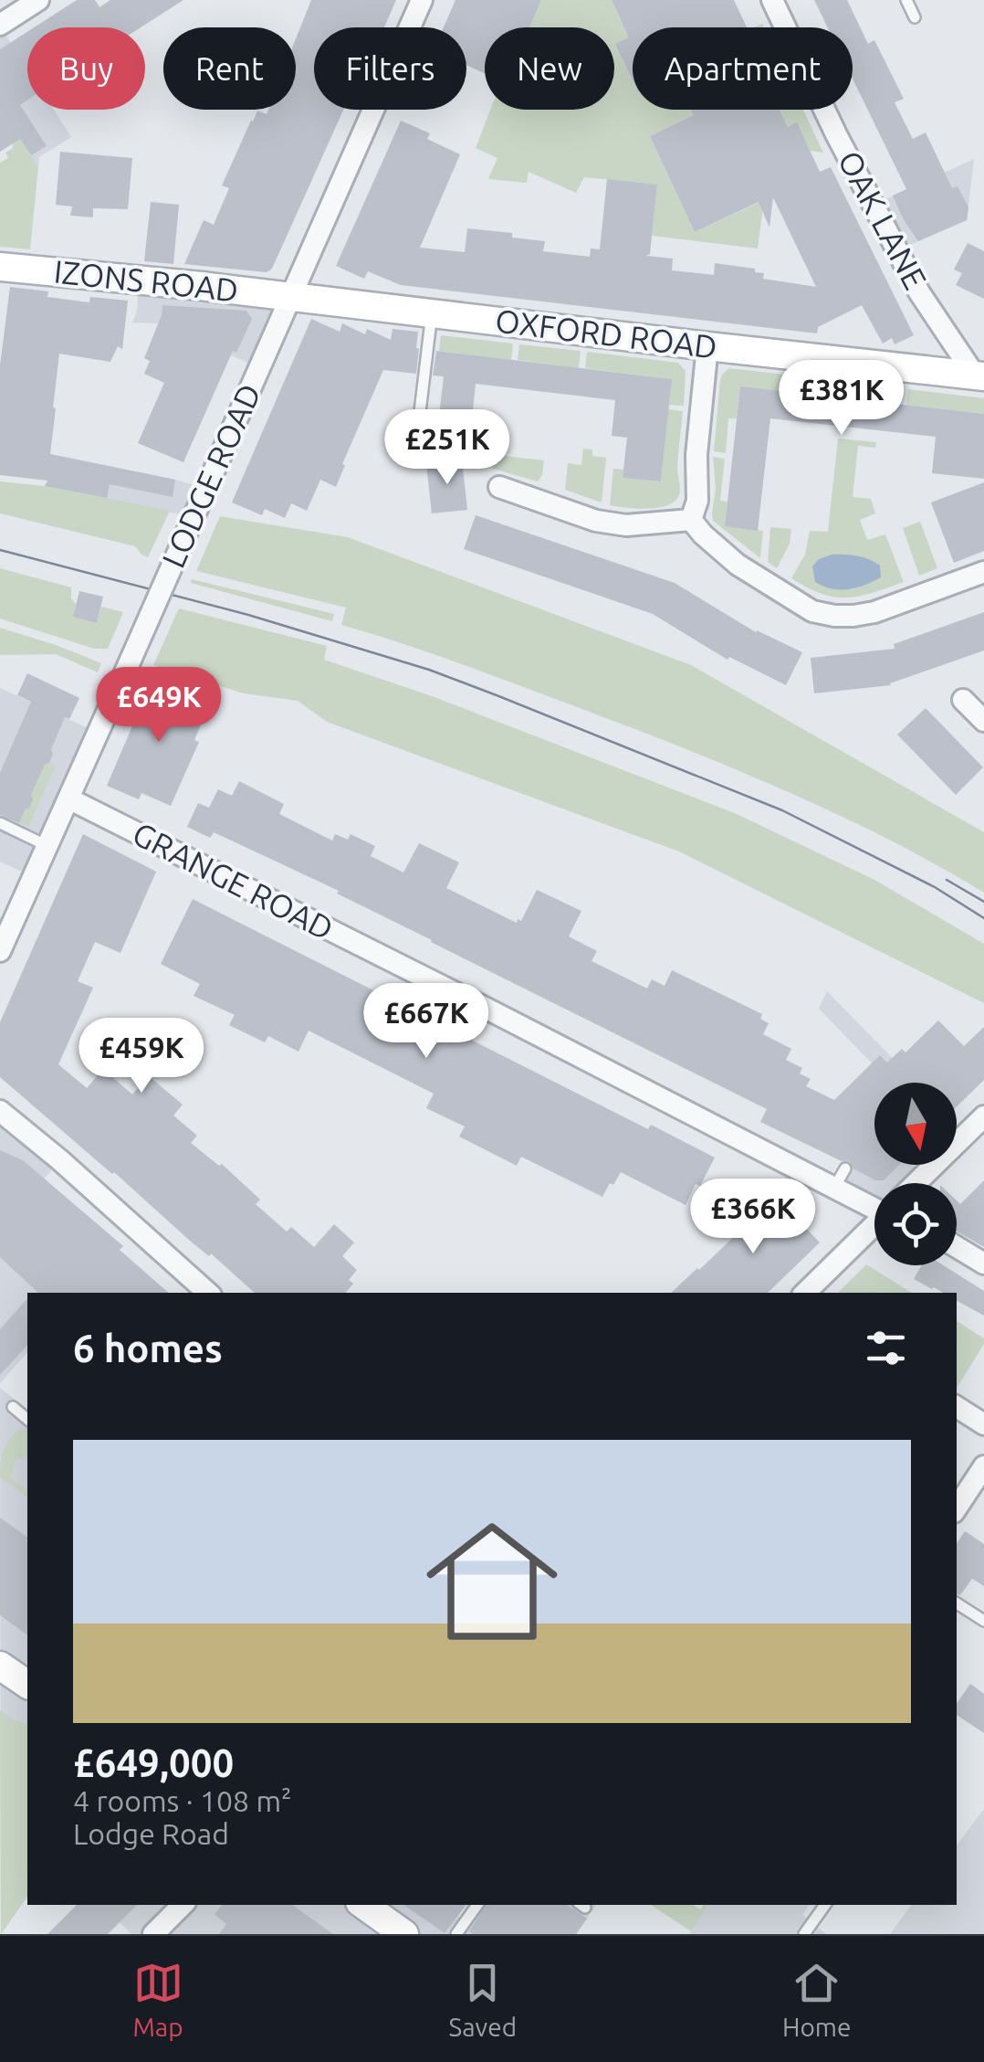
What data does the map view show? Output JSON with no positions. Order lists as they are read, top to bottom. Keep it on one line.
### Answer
{"streets":{"street":["OAK LANE","IZONS ROAD","OXFORD ROAD","LODGE ROAD","GRANGE ROAD"]},"crossings":[["OAK LANE","OXFORD ROAD"],["IZONS ROAD","OXFORD ROAD"],["IZONS ROAD","LODGE ROAD"],["OXFORD ROAD","LODGE ROAD"],["LODGE ROAD","GRANGE ROAD"]],"north":"bottom","page":{"chip":["Buy","Rent","Filters","New","Apartment"],"price":["£381K","£251K","£649K","£667K","£459K","£366K"],"heading":"6 homes","list":[{"name":"£649,000","note":"4 rooms · 108 m² · Lodge Road"}],"tabs":["Map","Saved","Home"]}}
